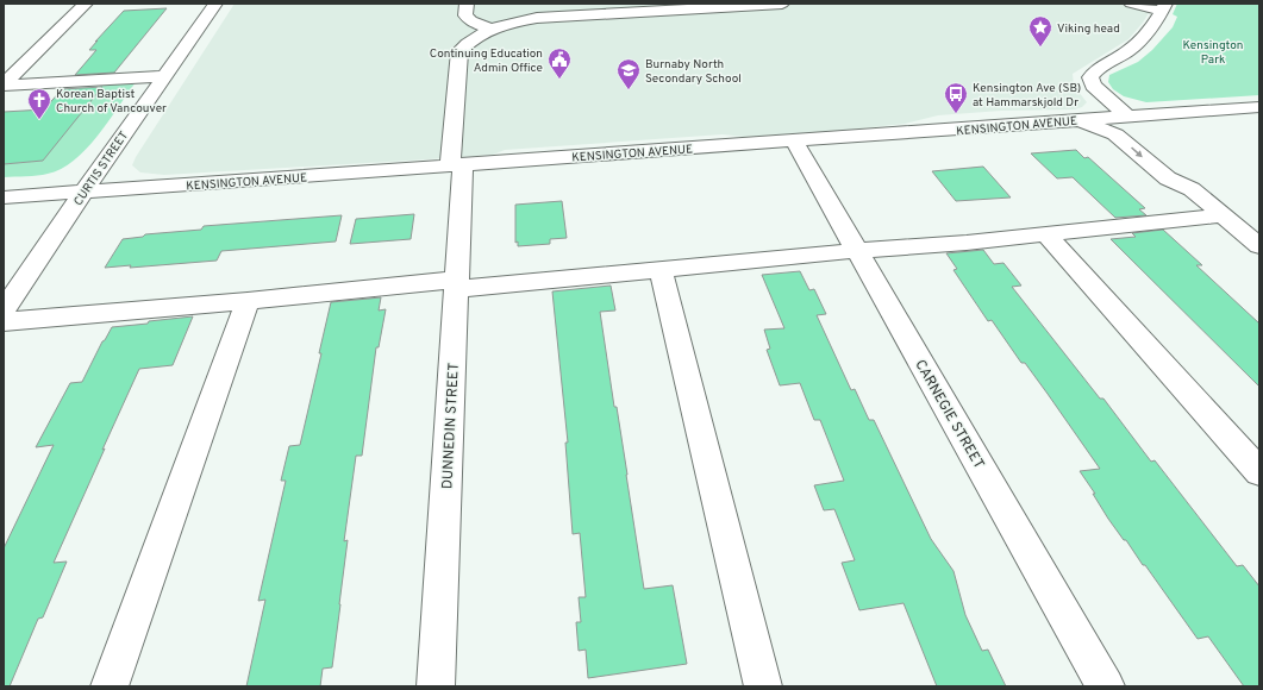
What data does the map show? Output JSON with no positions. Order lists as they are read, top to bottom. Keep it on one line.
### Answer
{"streets":{"street":["KENSINGTON AVENUE","CURTIS STREET","CARNEGIE STREET","DUNNEDIN STREET"]},"crossings":[["KENSINGTON AVENUE","CURTIS STREET"],["KENSINGTON AVENUE","CARNEGIE STREET"],["KENSINGTON AVENUE","DUNNEDIN STREET"]],"parks":["Kensington Park"],"places":{"place":["Viking head"],"public building":["Continuing Education Admin Office"],"school or university":["Burnaby North Secondary School"],"bus stop":["Kensington Ave (SB) at Hammarskjold Dr"],"church":["Korean Baptist Church of Vancouver"]}}
